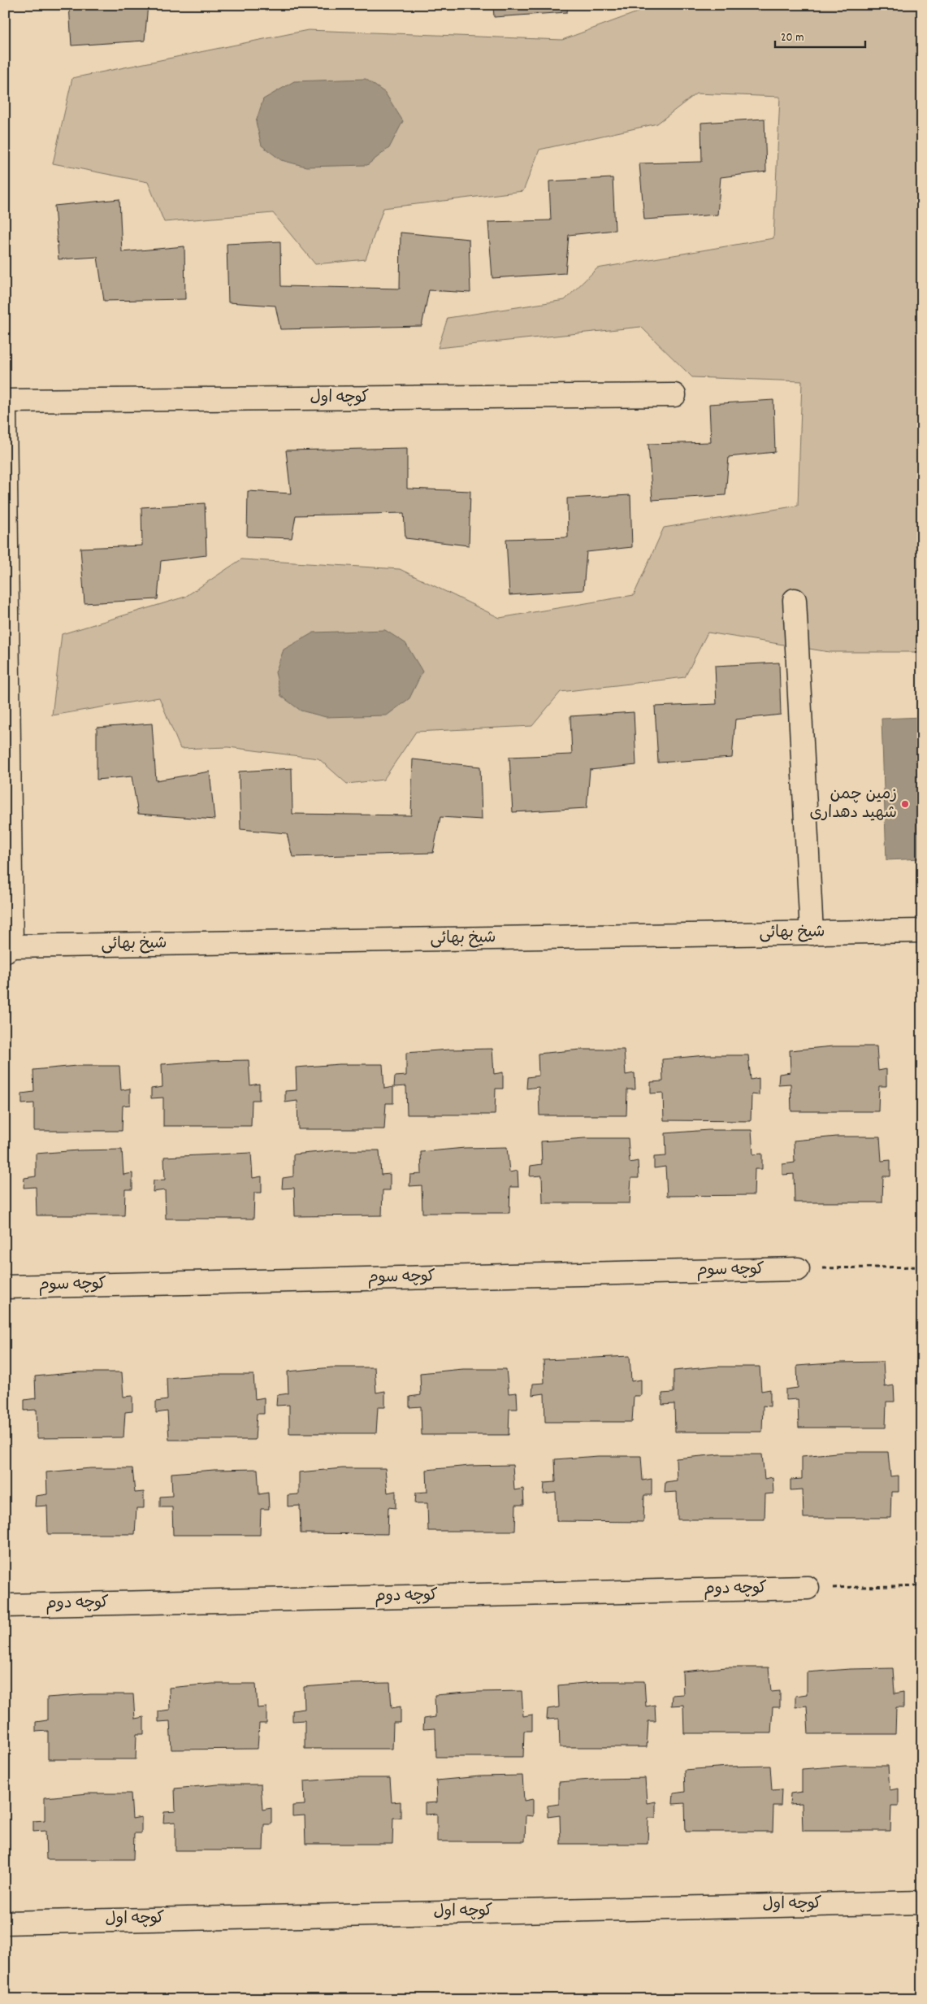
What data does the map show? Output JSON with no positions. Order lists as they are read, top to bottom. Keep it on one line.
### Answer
{"streets":{"street":["کوچه اول","شیخ بهائی","کوچه سوم","کوچه دوم"]},"places":["زمین چمن شهید دهداری"],"scale_bar":"20 m"}
